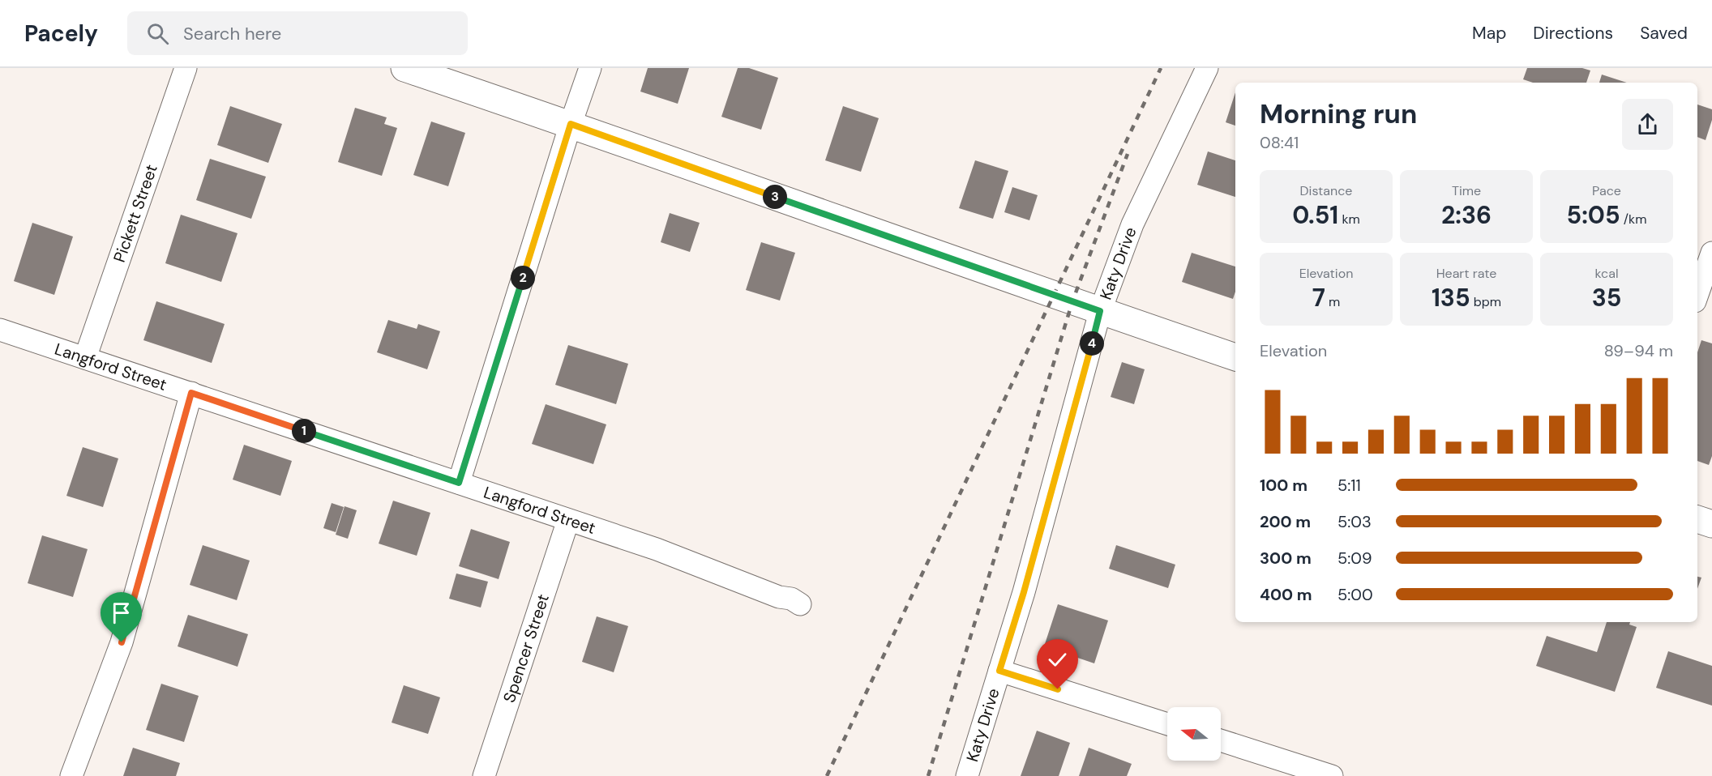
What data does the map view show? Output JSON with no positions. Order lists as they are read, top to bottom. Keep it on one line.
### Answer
{"streets":{"street":["Pickett Street","Katy Drive","Langford Street","Spencer Street"]},"crossings":[["Pickett Street","Langford Street"],["Langford Street","Spencer Street"]],"north":"left","page":{"header":"Pacely","search":"Search here","nav":["Map","Directions","Saved"],"heading":["Morning run","08:41"],"stats":[["Distance","0.51 km"],["Time","2:36"],["Pace","5:05 /km"],["Elevation","7 m"],["Heart rate","135 bpm"],["kcal","35"]],"pins":["3","2","4","1"],"chart":["Elevation","89–94 m"],"list":[{"name":"100 m","note":"5:11"},{"name":"200 m","note":"5:03"},{"name":"300 m","note":"5:09"},{"name":"400 m","note":"5:00"}]}}
